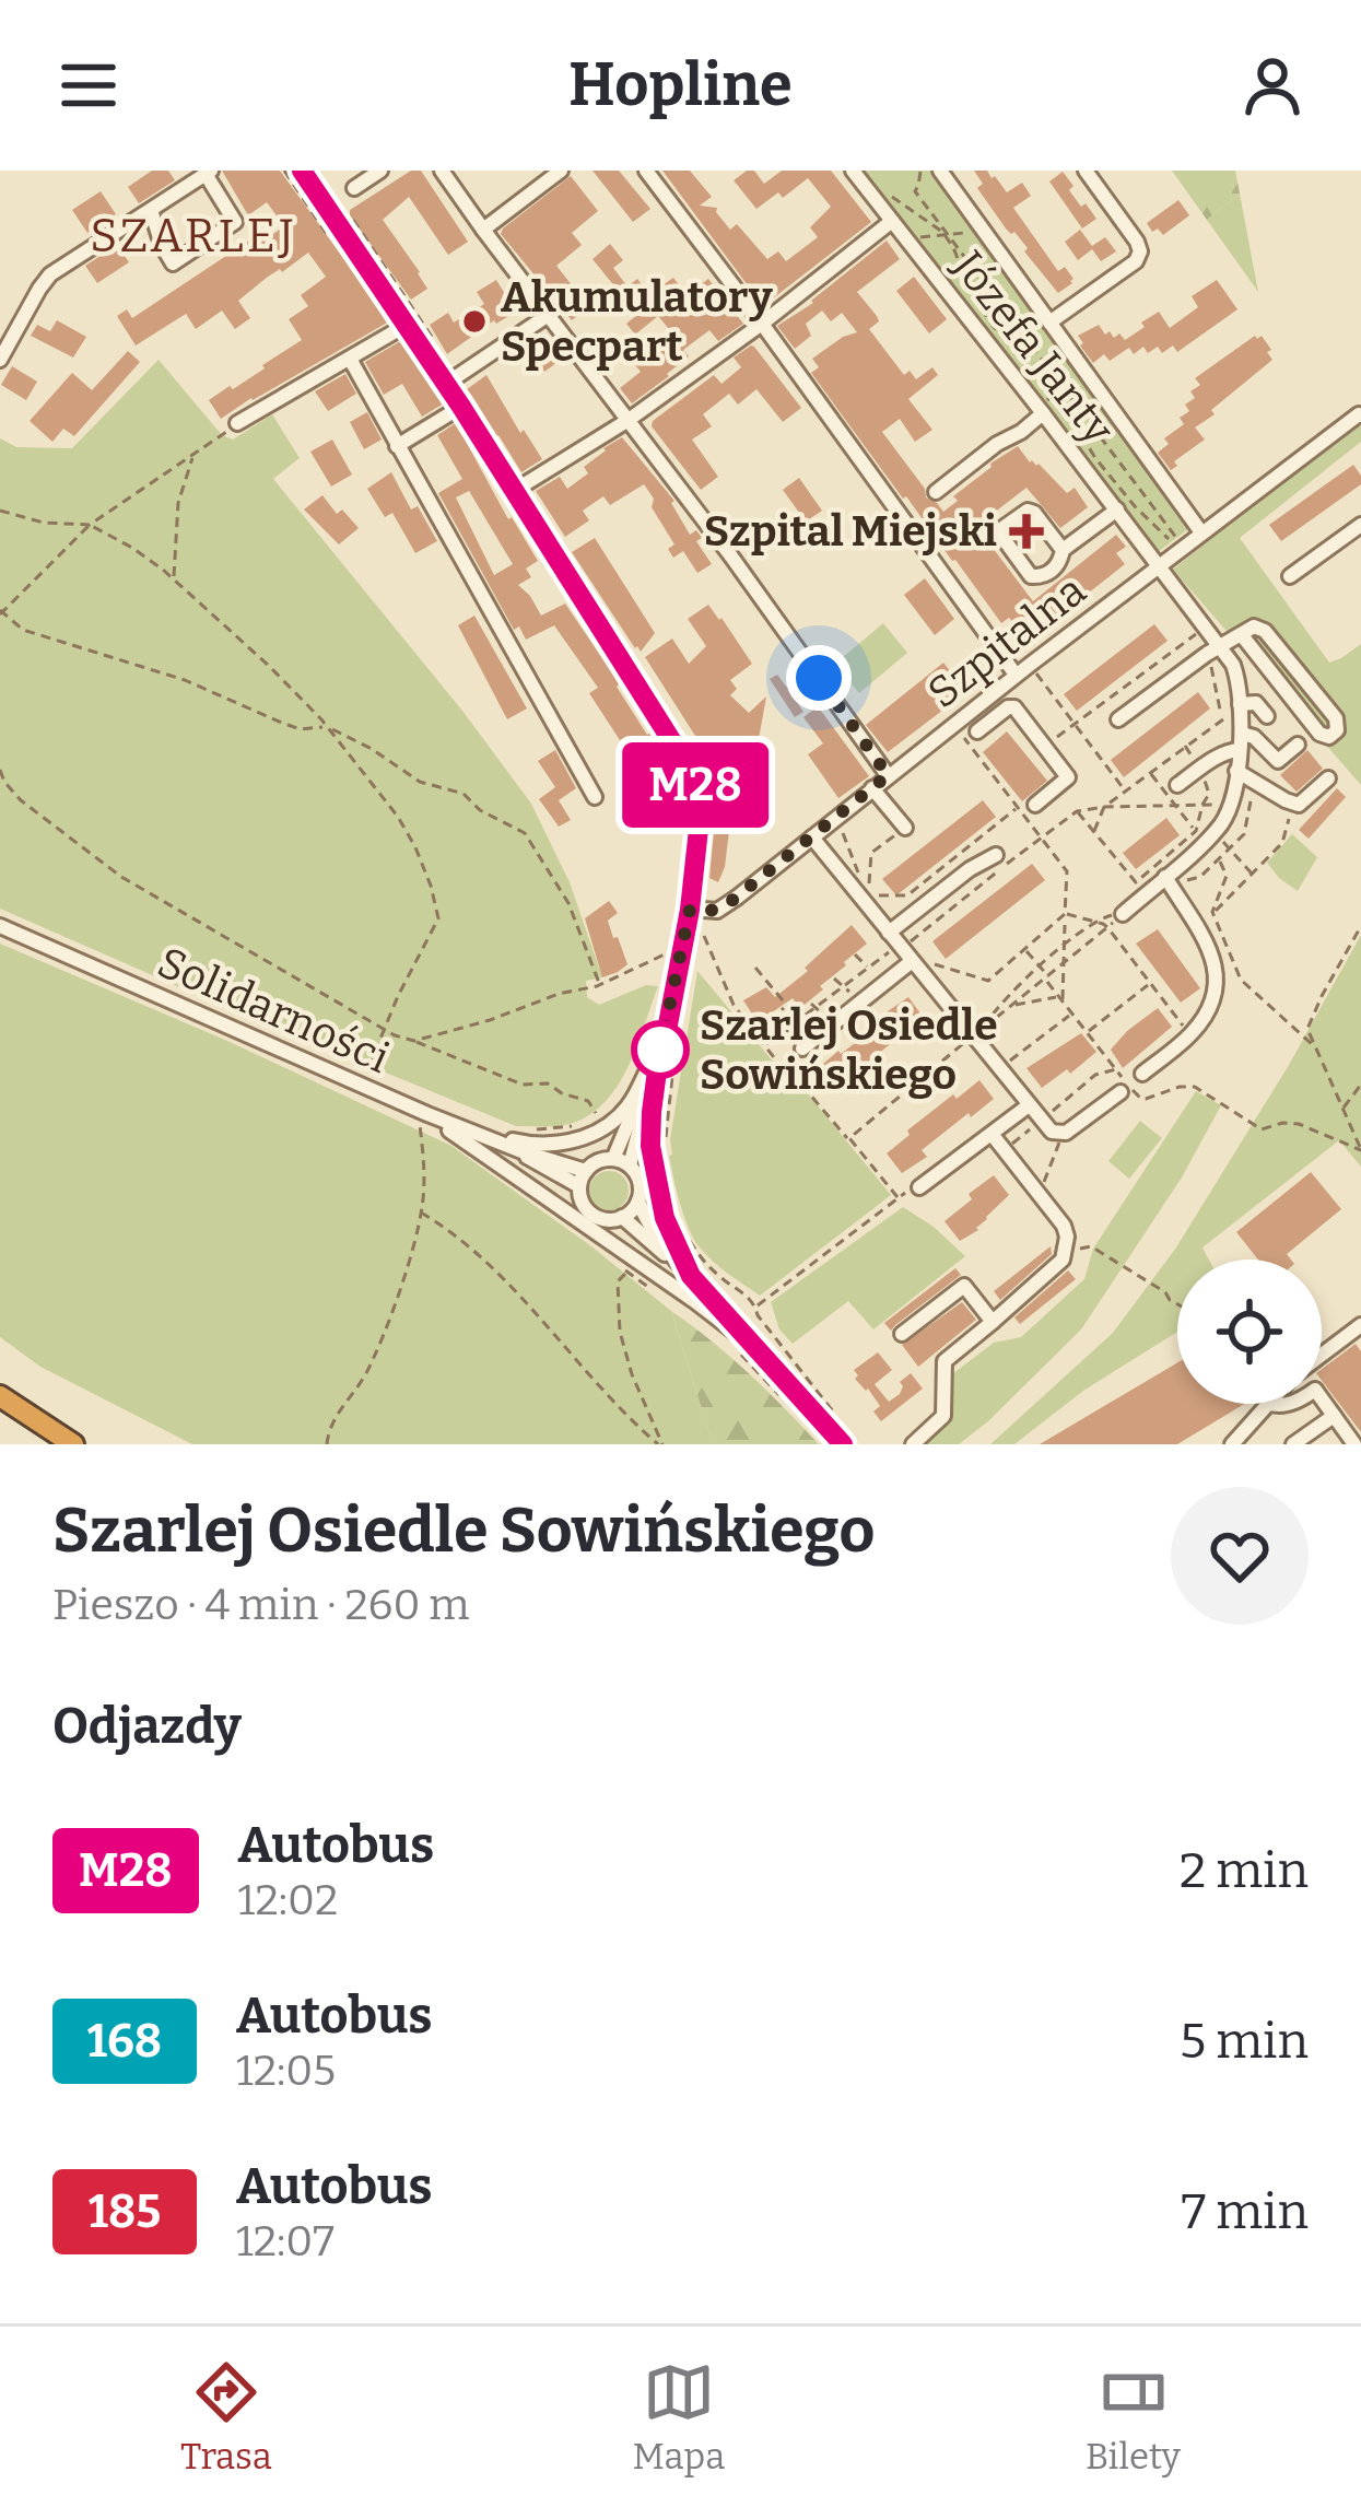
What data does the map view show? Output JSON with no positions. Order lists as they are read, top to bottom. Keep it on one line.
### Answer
{"streets":{"street":["Józefa Janty","Szpitalna","Solidarności"]},"crossings":[["Józefa Janty","Szpitalna"]],"districts":["SZARLEJ"],"places":{"other":["Akumulatory Specpart","Szarlej Osiedle Sowińskiego"],"health":["Szpital Miejski"]},"lines":["bus line M28"],"page":{"header":"Hopline","on_map":"M28","heading":[["Szarlej Osiedle Sowińskiego","Pieszo · 4 min · 260 m"],"Odjazdy"],"list":[{"mark":"M28","name":"Autobus","note":"12:02","value":"2 min"},{"mark":"168","name":"Autobus","note":"12:05","value":"5 min"},{"mark":"185","name":"Autobus","note":"12:07","value":"7 min"}],"tabs":["Trasa","Mapa","Bilety"]}}
